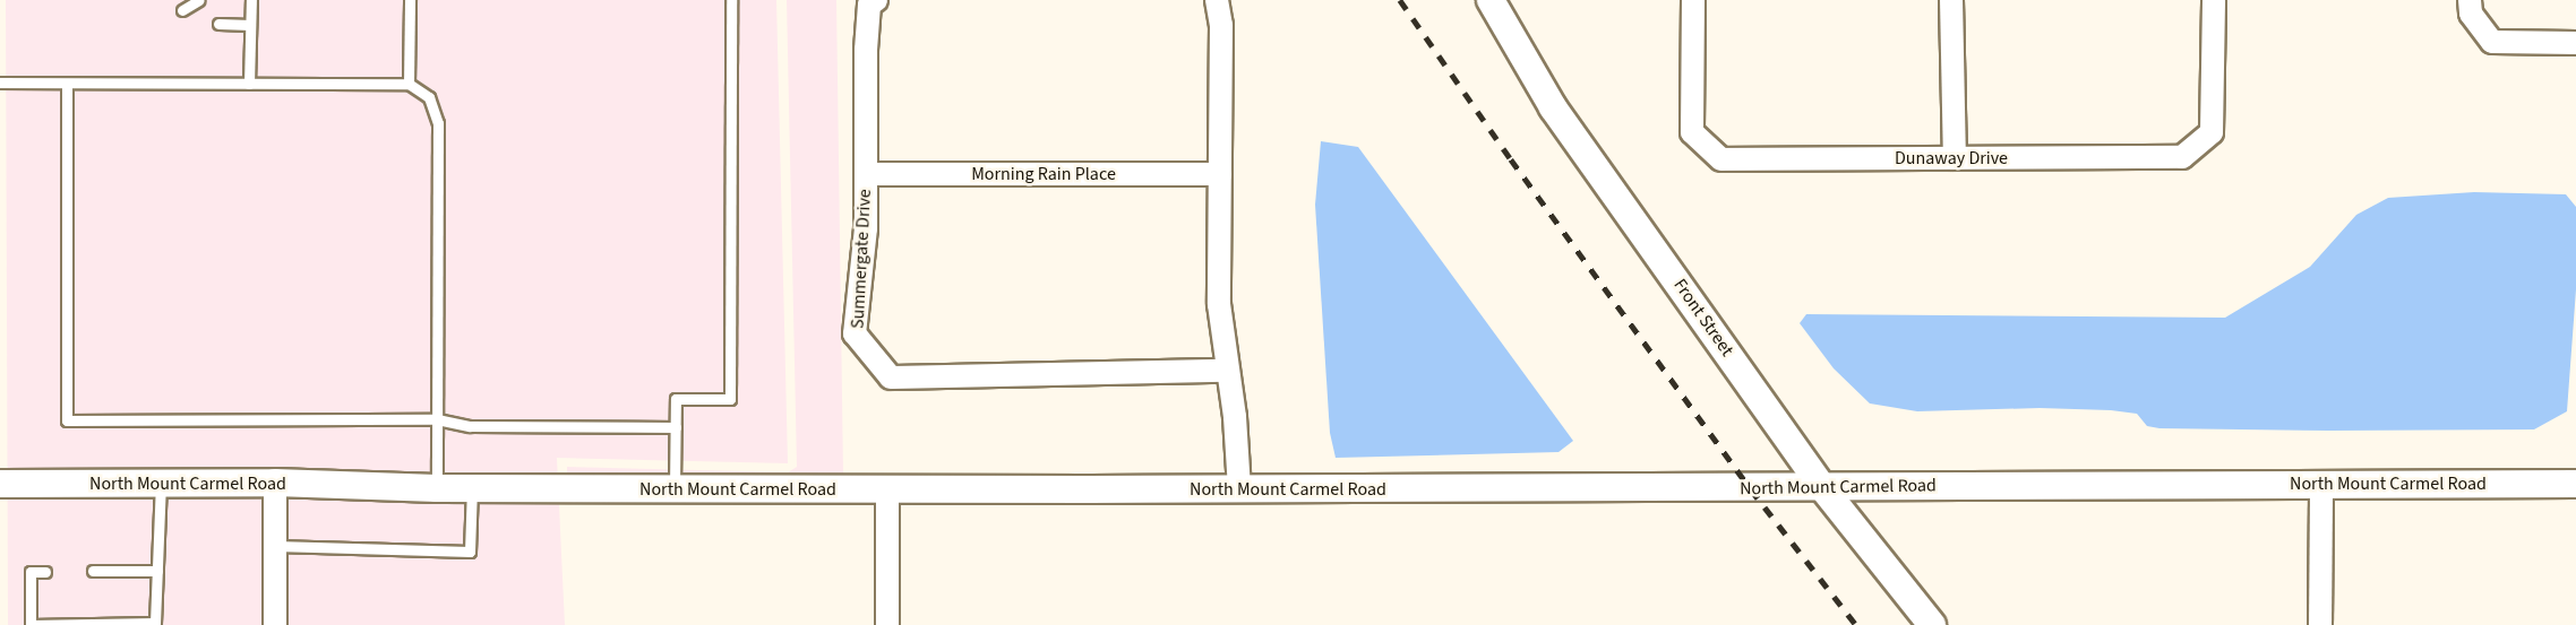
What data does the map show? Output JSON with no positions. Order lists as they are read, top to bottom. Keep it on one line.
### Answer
{"streets":{"street":["Dunaway Drive","Morning Rain Place","Summergate Drive","Front Street","North Mount Carmel Road"]},"crossings":[["Morning Rain Place","Summergate Drive"],["Front Street","North Mount Carmel Road"]]}
